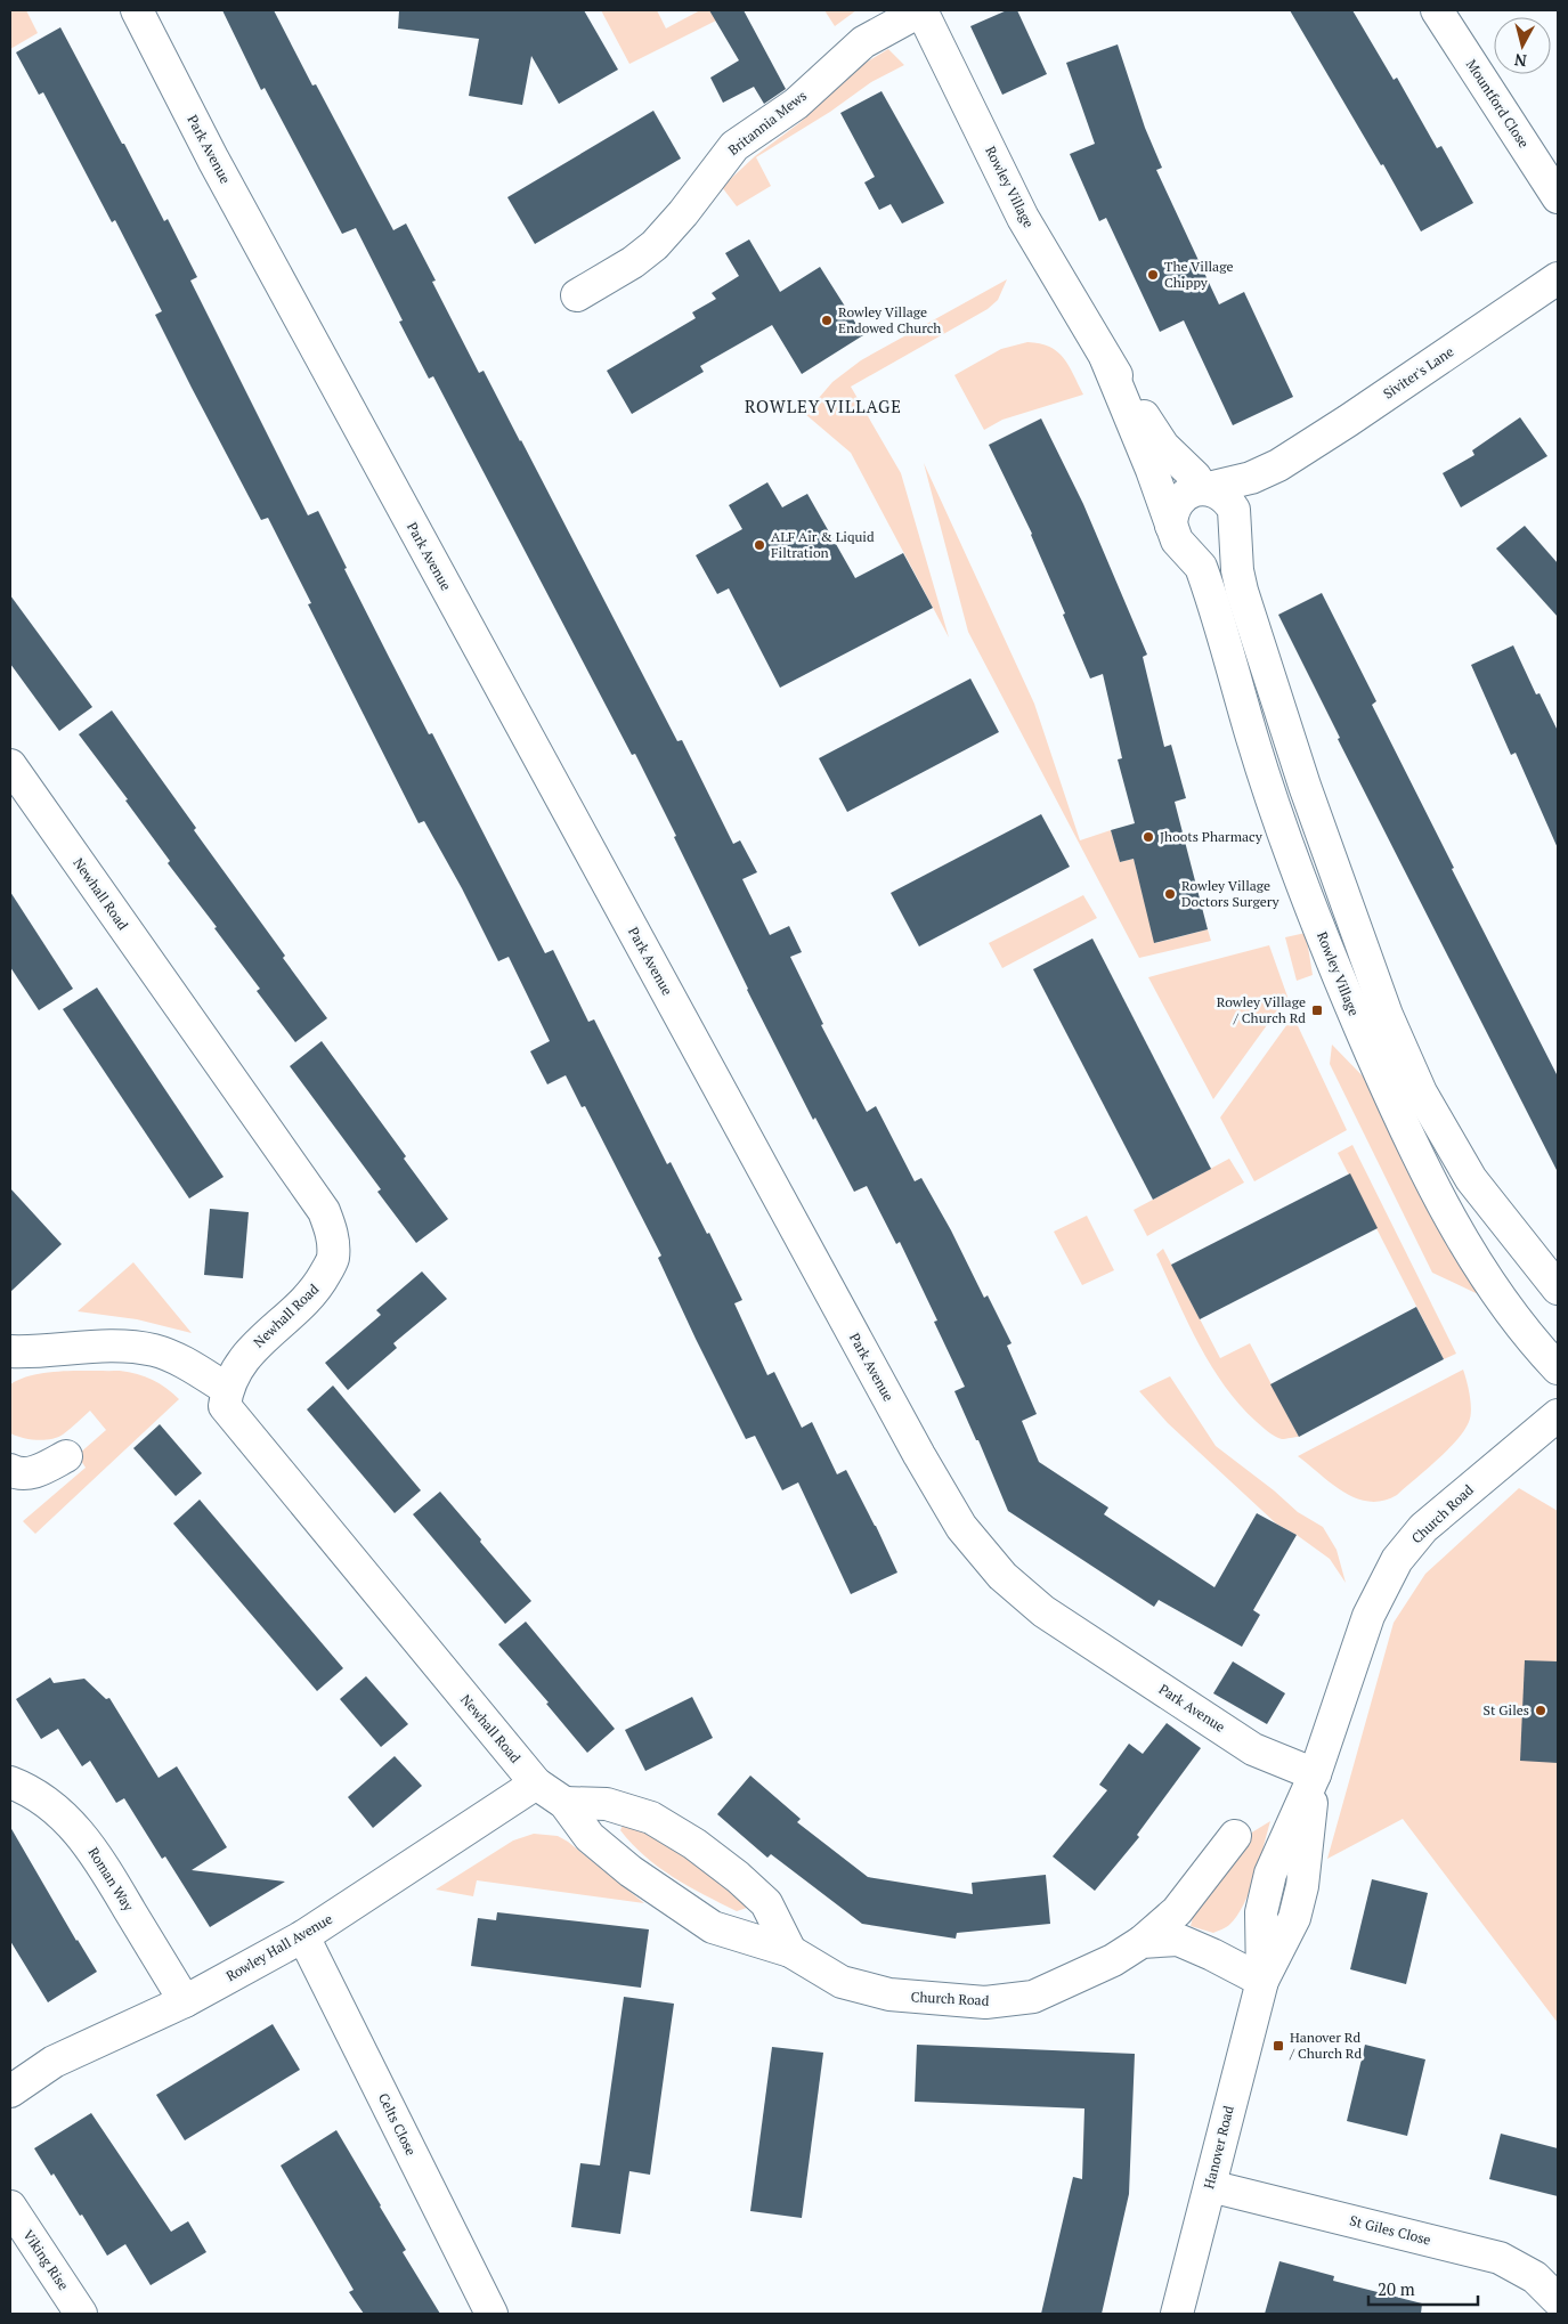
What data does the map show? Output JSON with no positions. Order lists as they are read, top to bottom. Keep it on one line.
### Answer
{"streets":{"street":["Mountford Close","Britannia Mews","Park Avenue","Rowley Village","Siviter's Lane","Newhall Road","Church Road","Roman Way","Rowley Hall Avenue","Celts Close","Hanover Road","St Giles Close","Viking Rise"]},"crossings":[["Britannia Mews","Rowley Village"],["Park Avenue","Hanover Road"],["Rowley Village","Siviter's Lane"],["Newhall Road","Church Road"],["Newhall Road","Rowley Hall Avenue"],["Church Road","Rowley Hall Avenue"],["Church Road","Hanover Road"],["Roman Way","Rowley Hall Avenue"],["Rowley Hall Avenue","Celts Close"],["Hanover Road","St Giles Close"]],"districts":["ROWLEY VILLAGE"],"places":{"other":["The Village Chippy","Rowley Village Endowed Church","ALF Air & Liquid Filtration","Jhoots Pharmacy","Rowley Village Doctors Surgery","St Giles"],"transit":["Rowley Village / Church Rd","Hanover Rd / Church Rd"]},"scale_bar":"20 m","north":"bottom"}
